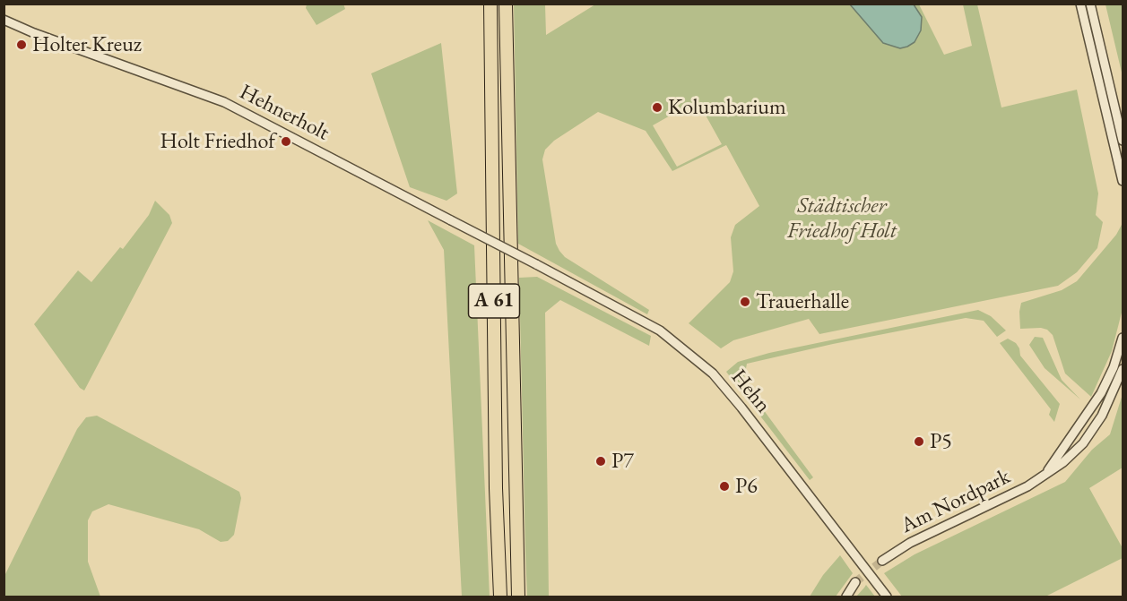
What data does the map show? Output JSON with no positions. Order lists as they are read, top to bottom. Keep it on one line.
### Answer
{"streets":{"highway":["A 61"],"street":["Hehnerholt","Hehn","Am Nordpark"]},"crossings":[["Hehnerholt","Hehn"]],"parks":["Städtischer Friedhof Holt"],"places":["Holter Kreuz","Kolumbarium","Holt Friedhof","Trauerhalle","P5","P7","P6"]}
